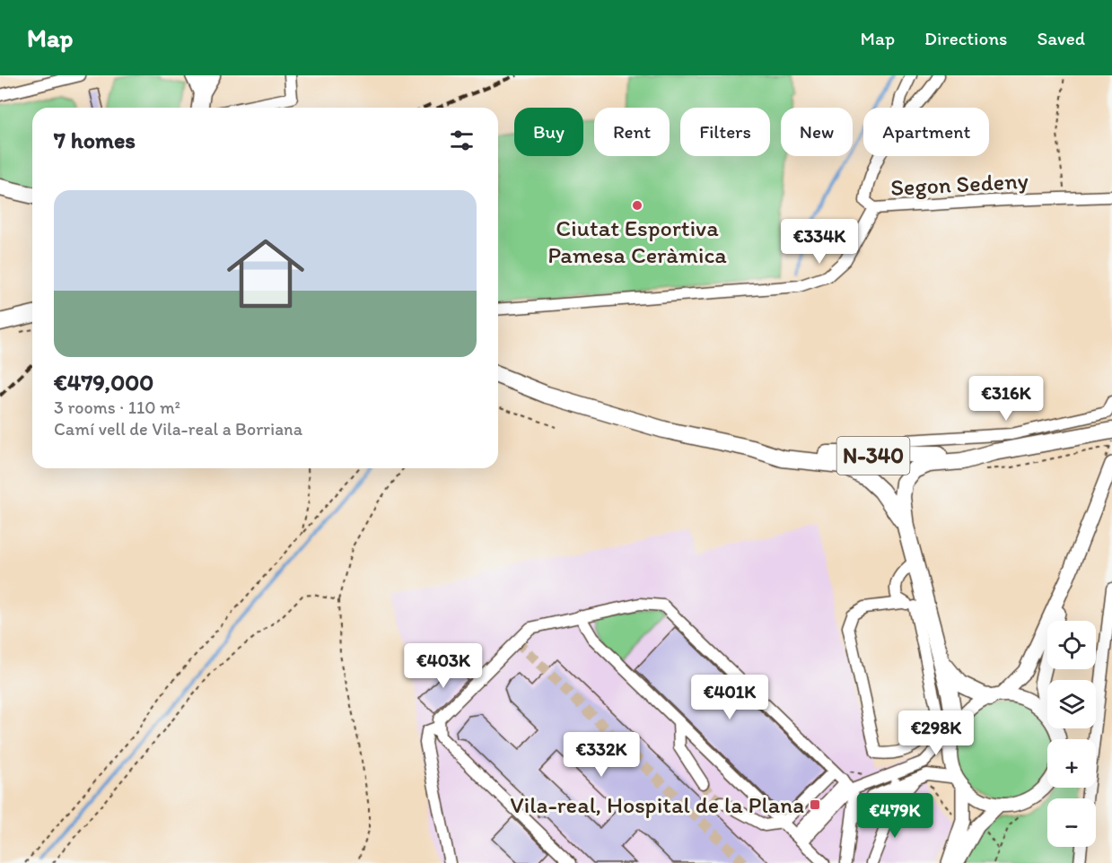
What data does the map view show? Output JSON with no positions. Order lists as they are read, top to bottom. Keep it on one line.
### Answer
{"streets":{"highway":["N-340"],"street":["Segon Sedeny"]},"places":{"other":["Ciutat Esportiva Pamesa Ceràmica"],"transit":["Vila-real, Hospital de la Plana"]},"page":{"header":"Map","nav":["Map","Directions","Saved"],"chip":["Buy","Rent","Filters","New","Apartment"],"heading":"7 homes","list":[{"name":"€479,000","note":"3 rooms · 110 m² · Camí vell de Vila-real a Borriana"}],"price":["€334K","€316K","€403K","€401K","€298K","€332K","€479K"],"map_buttons":["+","−"]}}
